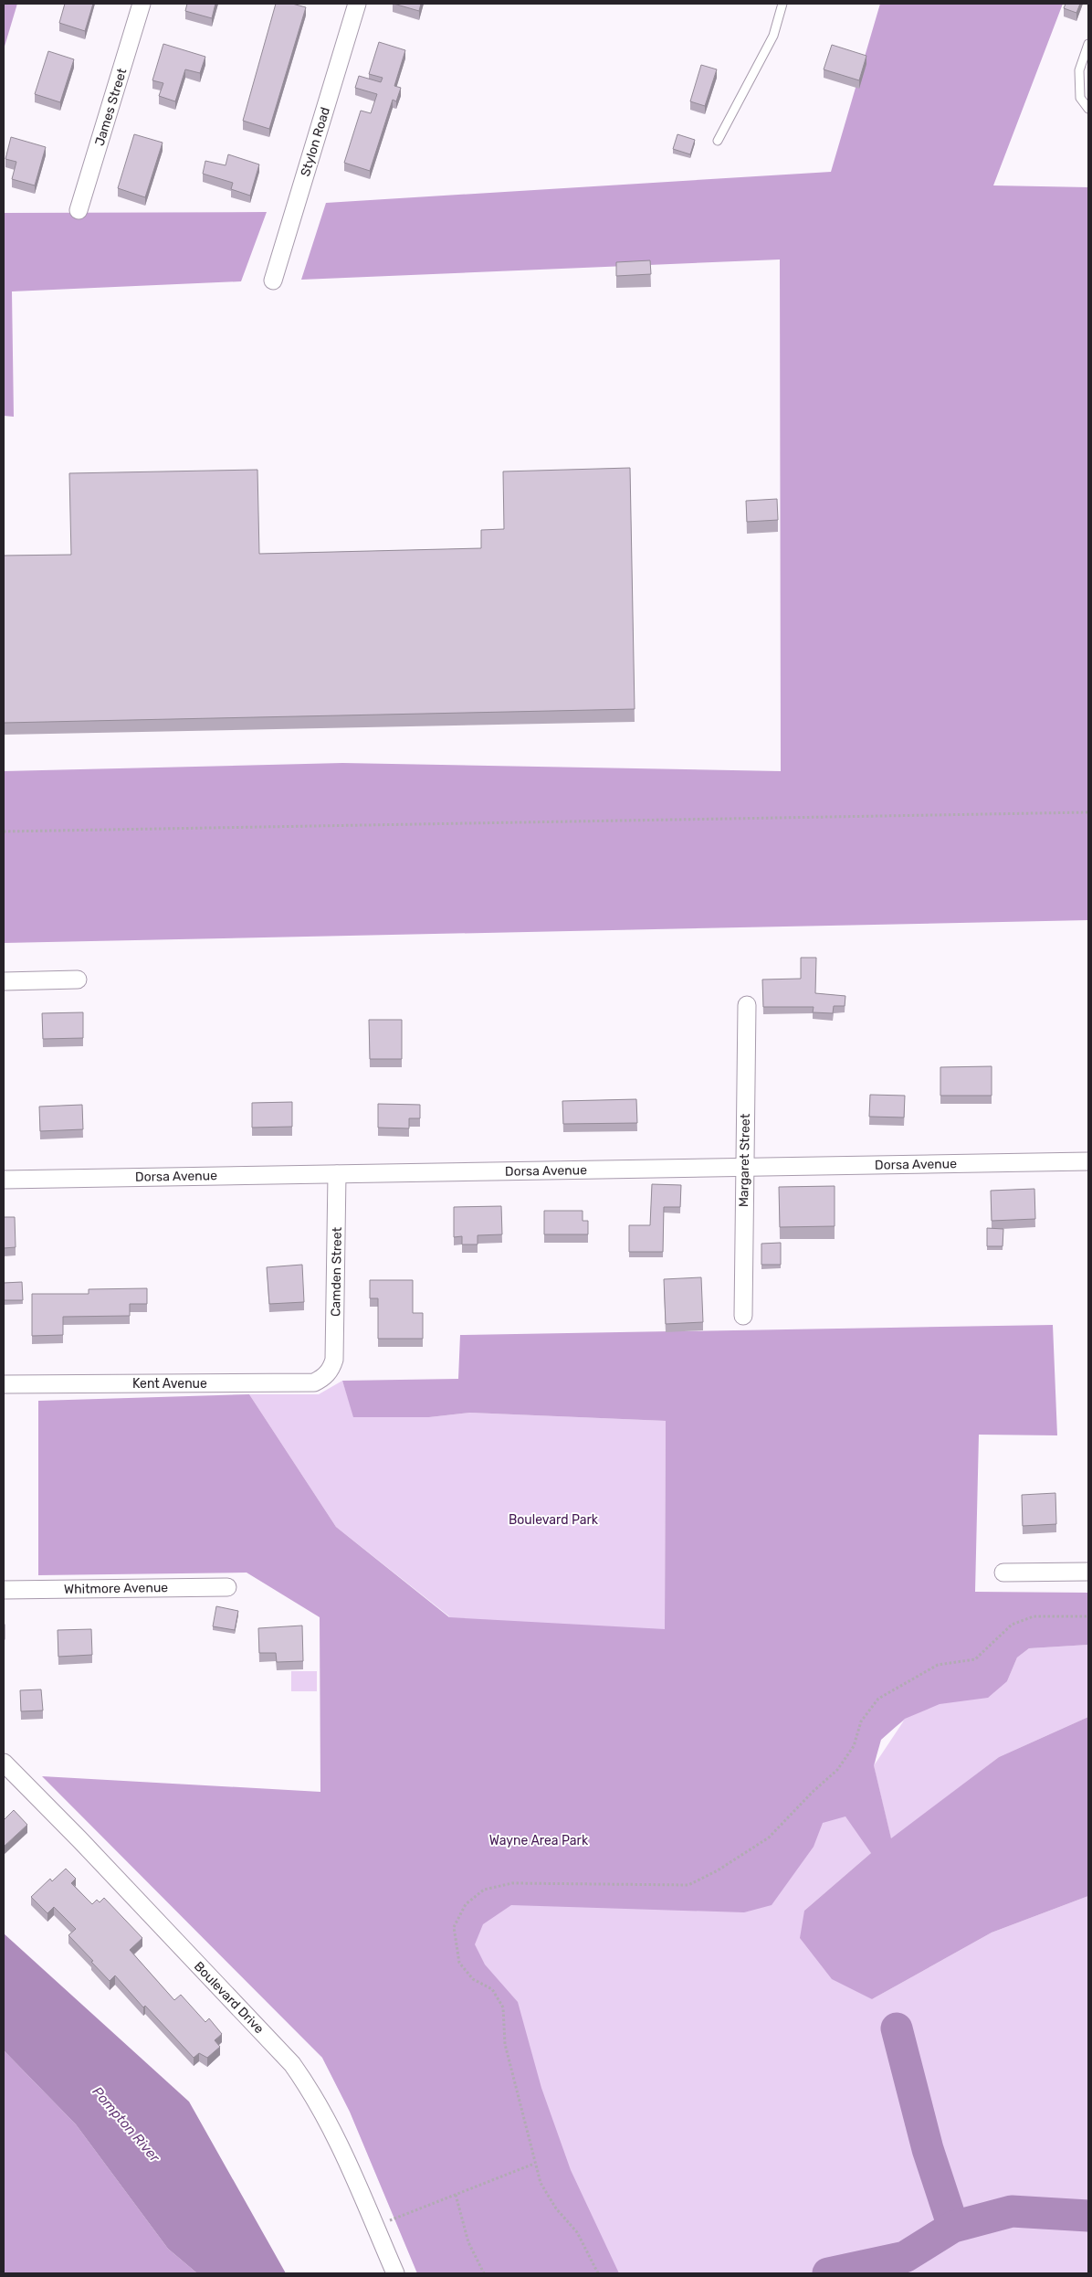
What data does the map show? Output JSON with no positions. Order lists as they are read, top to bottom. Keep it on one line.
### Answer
{"streets":{"street":["James Street","Stylon Road","Margaret Street","Dorsa Avenue","Camden Street","Kent Avenue","Whitmore Avenue","Boulevard Drive"]},"crossings":[["Margaret Street","Dorsa Avenue"],["Dorsa Avenue","Camden Street"],["Camden Street","Kent Avenue"]],"water":["Pompton River"],"parks":["Boulevard Park","Wayne Area Park"]}
